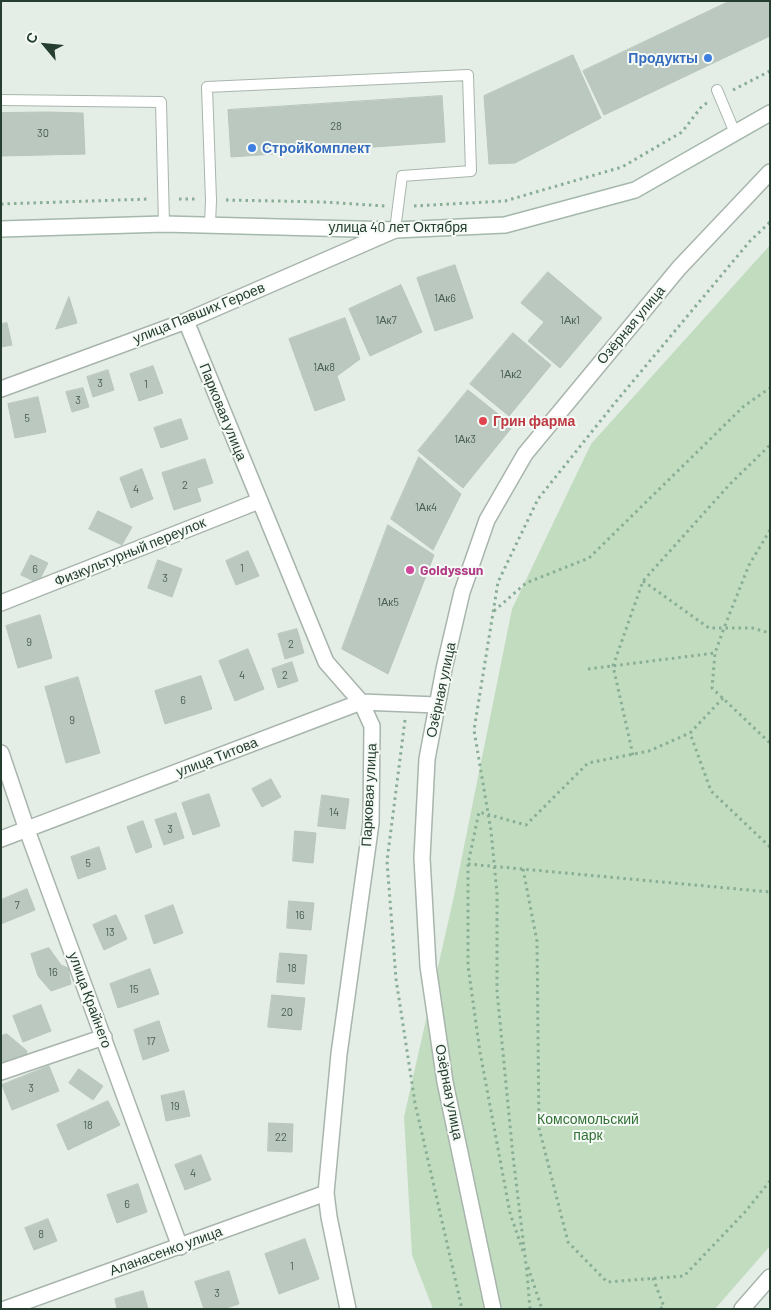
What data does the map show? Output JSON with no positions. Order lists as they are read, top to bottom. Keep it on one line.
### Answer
{"streets":{"street":["улица 40 лет Октября","улица Павших Героев","Озёрная улица","Парковая улица","Физкультурный переулок","улица Титова","улица Крайнего","Аланасенко улица"]},"crossings":[["улица 40 лет Октября","улица Павших Героев"],["улица Павших Героев","Парковая улица"],["Озёрная улица","улица Титова"],["Парковая улица","Физкультурный переулок"],["Парковая улица","улица Титова"],["Парковая улица","Аланасенко улица"],["улица Титова","улица Крайнего"],["улица Крайнего","Аланасенко улица"]],"parks":["Комсомольский парк"],"places":["Продукты","СтройКомплект","Грин фарма","Goldyssun"],"house_numbers":["28","30","1Ак6","1Ак7","1Ак1","1Ак8","1Ак2","3","1","3","5","1Ак3","2","4","1Ак4","1","6","3","1Ак5","9","2","4","2","6","9","14","3","5","7","16","13","18","16","15","20","17","3","19","18","22","4","6","8","1","3"],"north":"top left"}
